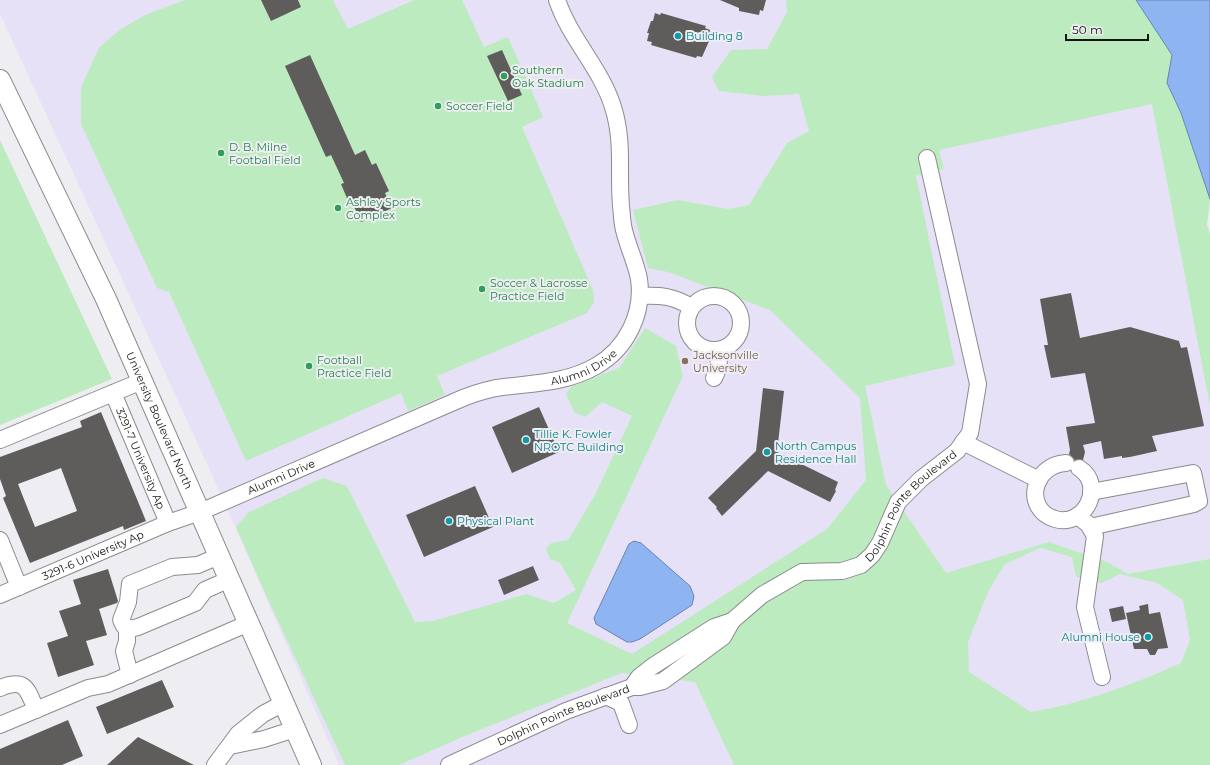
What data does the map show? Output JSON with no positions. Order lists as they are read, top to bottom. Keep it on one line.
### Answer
{"streets":{"main road":["University Boulevard North"],"street":["Alumni Drive","3291-7 University Ap","Dolphin Pointe Boulevard","3291-6 University Ap"]},"crossings":[["Alumni Drive","University Boulevard North"],["Alumni Drive","3291-7 University Ap"],["Alumni Drive","3291-6 University Ap"],["3291-7 University Ap","3291-6 University Ap"]],"places":["Building 8","Southern Oak Stadium","Soccer Field","D. B. Milne Footbal Field","Ashley Sports Complex","Soccer & Lacrosse Practice Field","Jacksonville University","Football Practice Field","Tillie K. Fowler NROTC Building","North Campus Residence Hall","Physical Plant","Alumni House"],"scale_bar":"50 m"}
